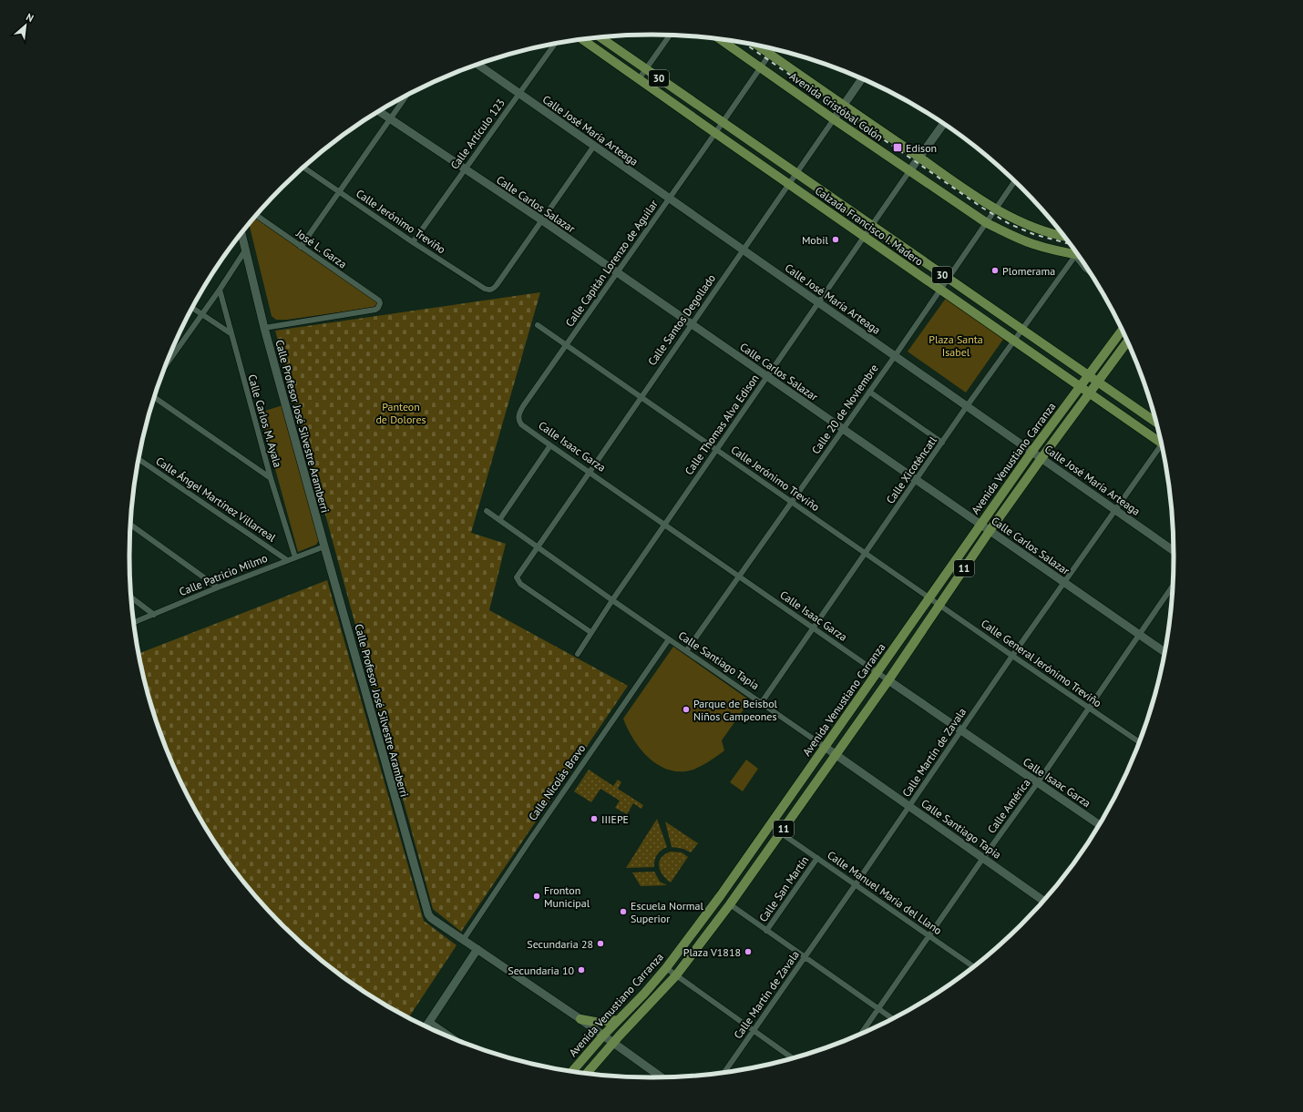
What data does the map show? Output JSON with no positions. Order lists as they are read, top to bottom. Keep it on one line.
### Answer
{"streets":{"main road":["30","Avenida Cristóbal Colón","Calzada Francisco I. Madero","Avenida Venustiano Carranza","11"],"street":["Calle José María Arteaga","Calle Artículo 123","Calle Carlos Salazar","Calle Jerónimo Treviño","José L. Garza","Calle Capitán Lorenzo de Aguilar","Calle Santos Degollado","Calle 20 de Noviembre","Calle Carlos M. Ayala","Calle Thomas Alva Edison","Calle Profesor José Silvestre Aramberri","Calle Isaac Garza","Calle Xicoténcatl","Calle Ángel Martínez Villarreal","Calle Patricio Milmo","Calle Santiago Tapia","Calle General Jerónimo Treviño","Calle Martín de Zavala","Calle Nicolás Bravo","Calle América","Calle San Martín","Calle Manuel Maria del Llano"]},"crossings":[["Avenida Cristóbal Colón","Calle Santos Degollado"],["Avenida Cristóbal Colón","Calle 20 de Noviembre"],["Avenida Cristóbal Colón","Calle Thomas Alva Edison"],["Calle José María Arteaga","Calle Artículo 123"],["Calle José María Arteaga","Calle Capitán Lorenzo de Aguilar"],["Calle José María Arteaga","Calle Santos Degollado"],["Calle José María Arteaga","Calle 20 de Noviembre"],["Calle José María Arteaga","Calle Thomas Alva Edison"],["Calle José María Arteaga","Avenida Venustiano Carranza"],["Calle José María Arteaga","Calle Xicoténcatl"],["Calle José María Arteaga","Calle Martín de Zavala"],["Calle Artículo 123","Calle Carlos Salazar"],["Calle Artículo 123","Calle Jerónimo Treviño"],["Calle Carlos Salazar","Calle Jerónimo Treviño"],["Calle Carlos Salazar","Calle Capitán Lorenzo de Aguilar"],["Calle Carlos Salazar","Calle Santos Degollado"],["Calle Carlos Salazar","Calle 20 de Noviembre"],["Calle Carlos Salazar","Calle Thomas Alva Edison"],["Calle Carlos Salazar","Avenida Venustiano Carranza"],["Calle Carlos Salazar","Calle Xicoténcatl"],["Calle Carlos Salazar","Calle Martín de Zavala"],["Calle Carlos Salazar","Calle América"],["Calle Jerónimo Treviño","Calle Capitán Lorenzo de Aguilar"],["Calle Jerónimo Treviño","Calle Santos Degollado"],["Calle Jerónimo Treviño","Calle 20 de Noviembre"],["Calle Jerónimo Treviño","Calle Thomas Alva Edison"],["Calle Jerónimo Treviño","Avenida Venustiano Carranza"],["Calle Jerónimo Treviño","Calle Xicoténcatl"],["Calle Jerónimo Treviño","Calle General Jerónimo Treviño"],["Calzada Francisco I. Madero","Calle Capitán Lorenzo de Aguilar"],["Calzada Francisco I. Madero","Calle Santos Degollado"],["Calzada Francisco I. Madero","Calle 20 de Noviembre"],["Calzada Francisco I. Madero","Calle Thomas Alva Edison"],["Calzada Francisco I. Madero","Avenida Venustiano Carranza"],["Calzada Francisco I. Madero","Calle Xicoténcatl"],["José L. Garza","Calle Profesor José Silvestre Aramberri"],["Calle Capitán Lorenzo de Aguilar","Calle Isaac Garza"],["Calle Santos Degollado","Calle Thomas Alva Edison"],["Calle Santos Degollado","Calle Isaac Garza"],["Calle Santos Degollado","Calle Santiago Tapia"],["Calle 20 de Noviembre","Calle Isaac Garza"],["Calle 20 de Noviembre","Calle Santiago Tapia"],["Calle Carlos M. Ayala","Calle Patricio Milmo"],["Calle Thomas Alva Edison","Calle Isaac Garza"],["Calle Thomas Alva Edison","Calle Santiago Tapia"],["Calle Profesor José Silvestre Aramberri","Avenida Venustiano Carranza"],["Calle Profesor José Silvestre Aramberri","Calle Patricio Milmo"],["Calle Profesor José Silvestre Aramberri","Calle Nicolás Bravo"],["Calle Isaac Garza","Avenida Venustiano Carranza"],["Calle Isaac Garza","Calle Xicoténcatl"],["Calle Isaac Garza","Calle Martín de Zavala"],["Calle Isaac Garza","Calle América"],["Avenida Venustiano Carranza","Calle Santiago Tapia"],["Avenida Venustiano Carranza","Calle General Jerónimo Treviño"],["Avenida Venustiano Carranza","Calle Manuel Maria del Llano"],["Calle Xicoténcatl","Calle Santiago Tapia"],["Calle Ángel Martínez Villarreal","Calle Patricio Milmo"],["Calle Santiago Tapia","Calle Martín de Zavala"],["Calle Santiago Tapia","Calle Nicolás Bravo"],["Calle Santiago Tapia","Calle América"],["Calle General Jerónimo Treviño","Calle Martín de Zavala"],["Calle General Jerónimo Treviño","Calle América"],["Calle Martín de Zavala","Calle Manuel Maria del Llano"],["Calle América","Calle Manuel Maria del Llano"],["Calle San Martín","Calle Manuel Maria del Llano"]],"parks":["Plaza Santa Isabel","Panteon de Dolores"],"places":{"transit":["Edison"],"other":["Mobil","Plomerama","Parque de Beisbol Niños Campeones","IIIEPE","Fronton Municipal","Escuela Normal Superior","Secundaria 28","Plaza V1818","Secundaria 10"]},"north":"top right"}
